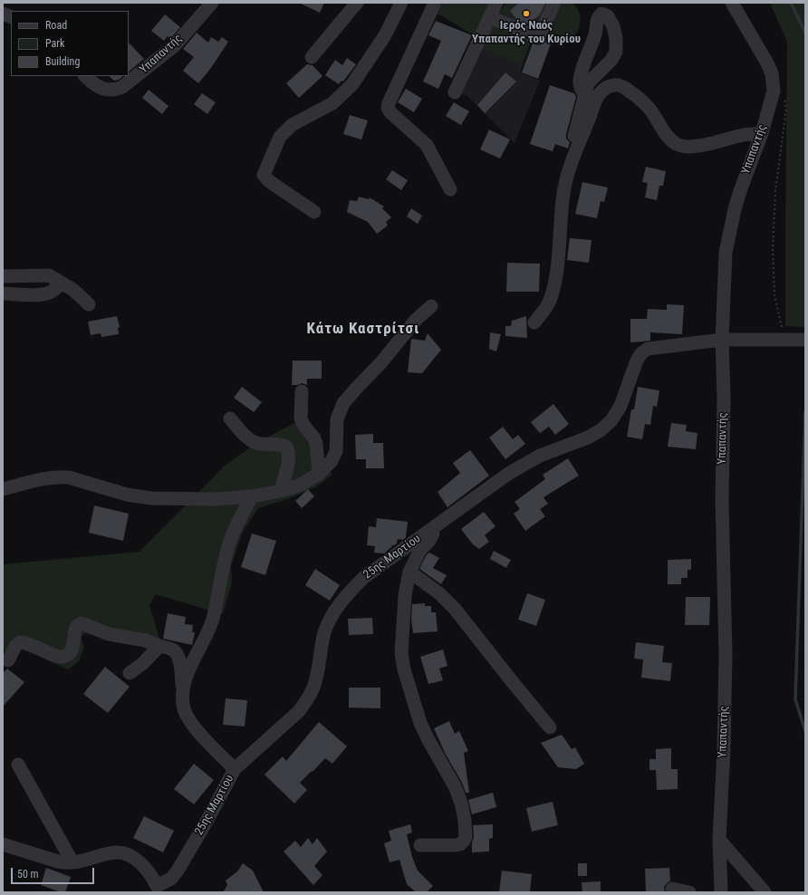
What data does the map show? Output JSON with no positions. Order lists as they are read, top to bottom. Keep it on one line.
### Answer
{"streets":{"street":["Υπαπαντής","25ης Μαρτίου"]},"crossings":[["Υπαπαντής","25ης Μαρτίου"]],"districts":["Κάτω Καστρίτσι"],"places":["Ιερός Ναός Υπαπαντής του Κυρίου"],"legend":["Road","Park","Building"],"scale_bar":"50 m"}
